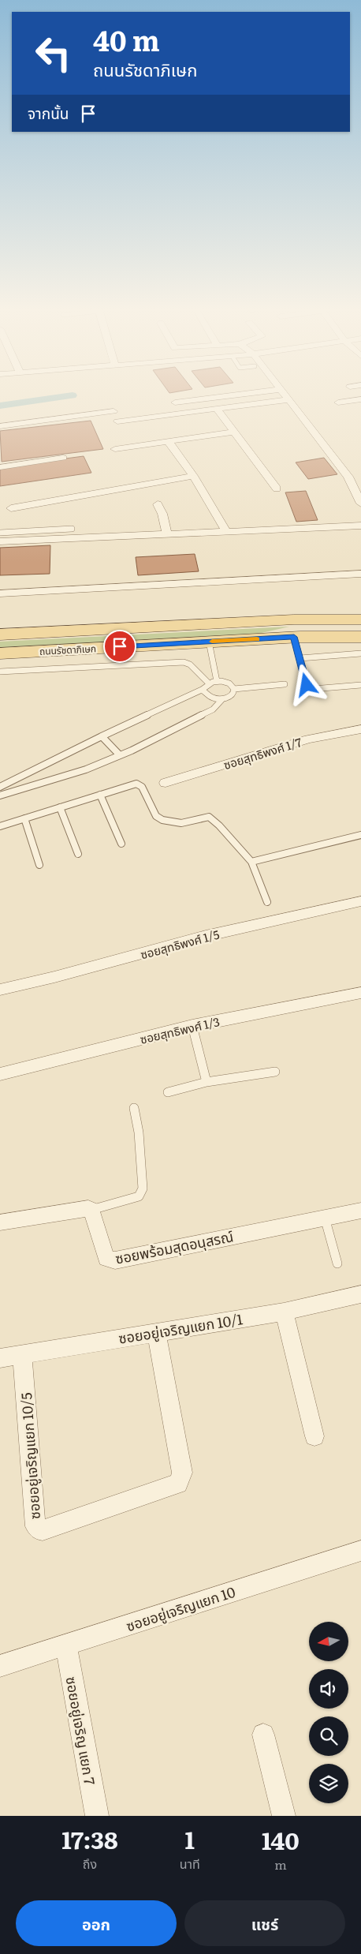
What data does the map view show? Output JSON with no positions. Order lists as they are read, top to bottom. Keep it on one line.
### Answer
{"streets":{"main road":["ถนนรัชดาภิเษก"],"street":["ซอยสุทธิพงศ์ 1/7","ซอยสุทธิพงศ์ 1/5","ซอยสุทธิพงศ์ 1/3","ซอยพร้อมสุดอนุสรณ์","ซอยอยู่เจริญแยก 10/1","ซอยอยู่เจริญแยก 10/5","ซอยอยู่เจริญแยก 10","ซอยอยู่เจริญ แยก 7"]},"crossings":[["ซอยอยู่เจริญแยก 10/1","ซอยอยู่เจริญแยก 10/5"],["ซอยอยู่เจริญแยก 10","ซอยอยู่เจริญ แยก 7"]],"north":"left","page":{"turn":["40 m","ถนนรัชดาภิเษก"],"then":"จากนั้น","eta":["17:38","ถึง","1","นาที","140","m"],"buttons":["ออก","แชร์"]}}
